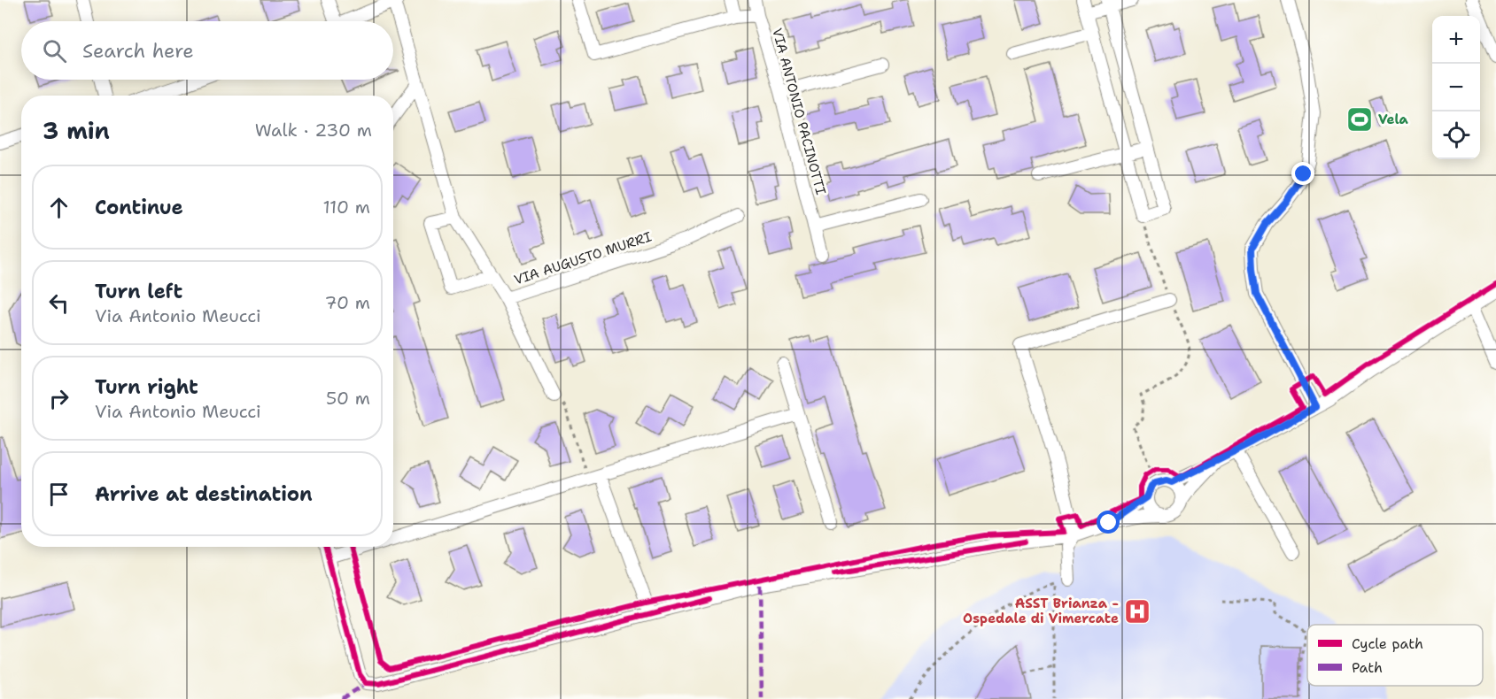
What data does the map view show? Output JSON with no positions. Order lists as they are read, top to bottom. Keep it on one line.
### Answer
{"streets":{"street":["VIA ANTONIO PACINOTTI","VIA AUGUSTO MURRI"]},"places":{"sports":["Vela"],"hospital":["ASST Brianza - Ospedale di Vimercate"]},"legend":["Cycle path","Path"],"page":{"map_buttons":["+","−"],"search":"Search here","heading":["3 min","Walk · 230 m"],"list":[["Continue","110 m"],["Turn left","Via Antonio Meucci","70 m"],["Turn right","Via Antonio Meucci","50 m"],"Arrive at destination"]}}
